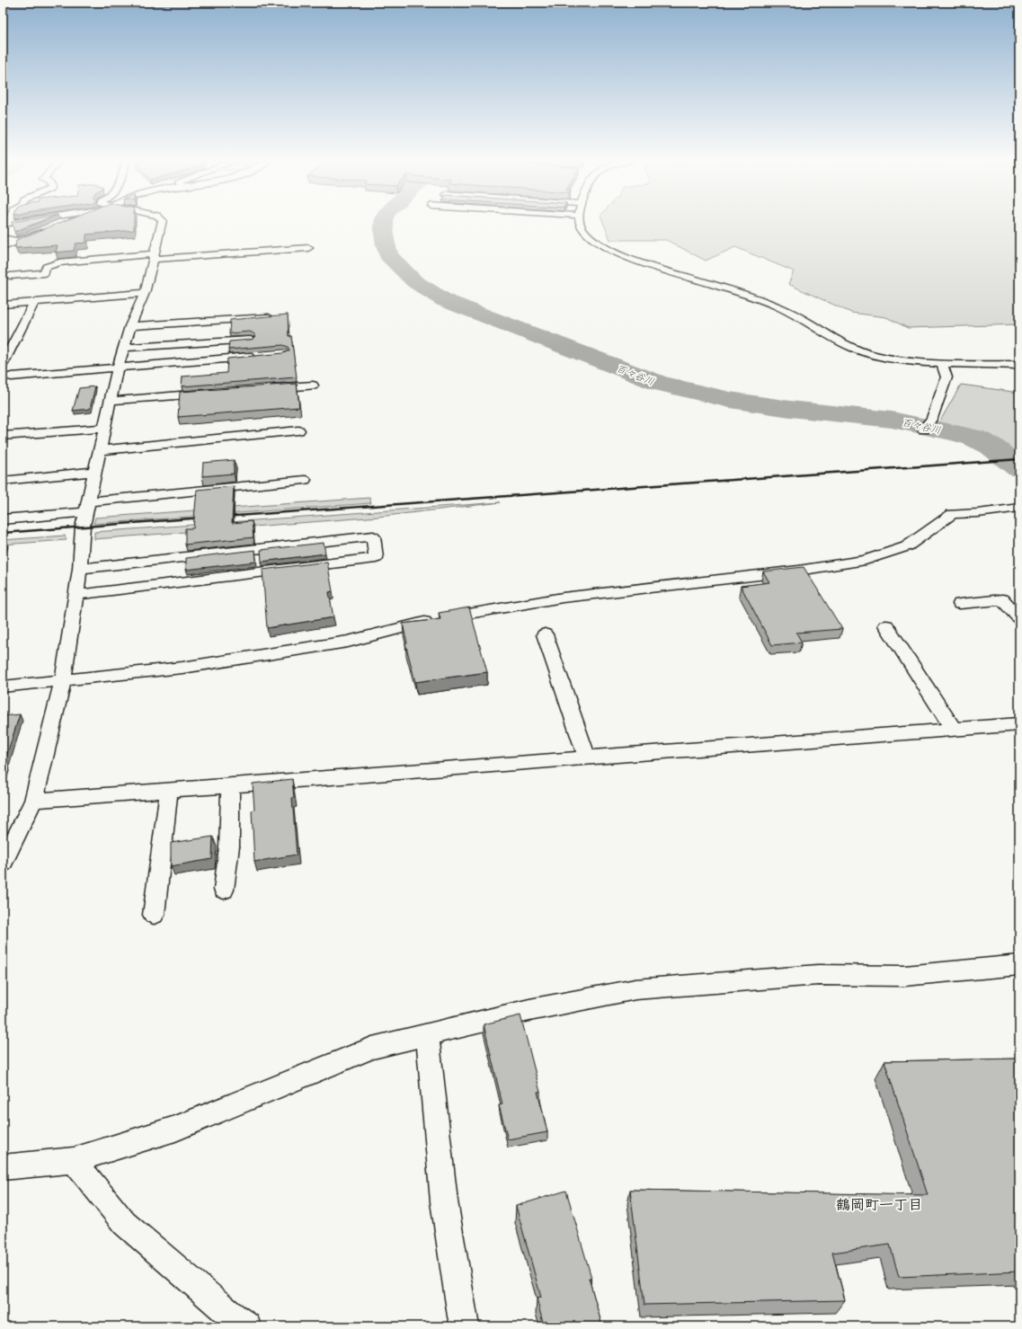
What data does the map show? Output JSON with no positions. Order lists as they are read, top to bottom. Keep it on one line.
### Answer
{"districts":["鶴岡町一丁目"],"water":["百々谷川"]}
